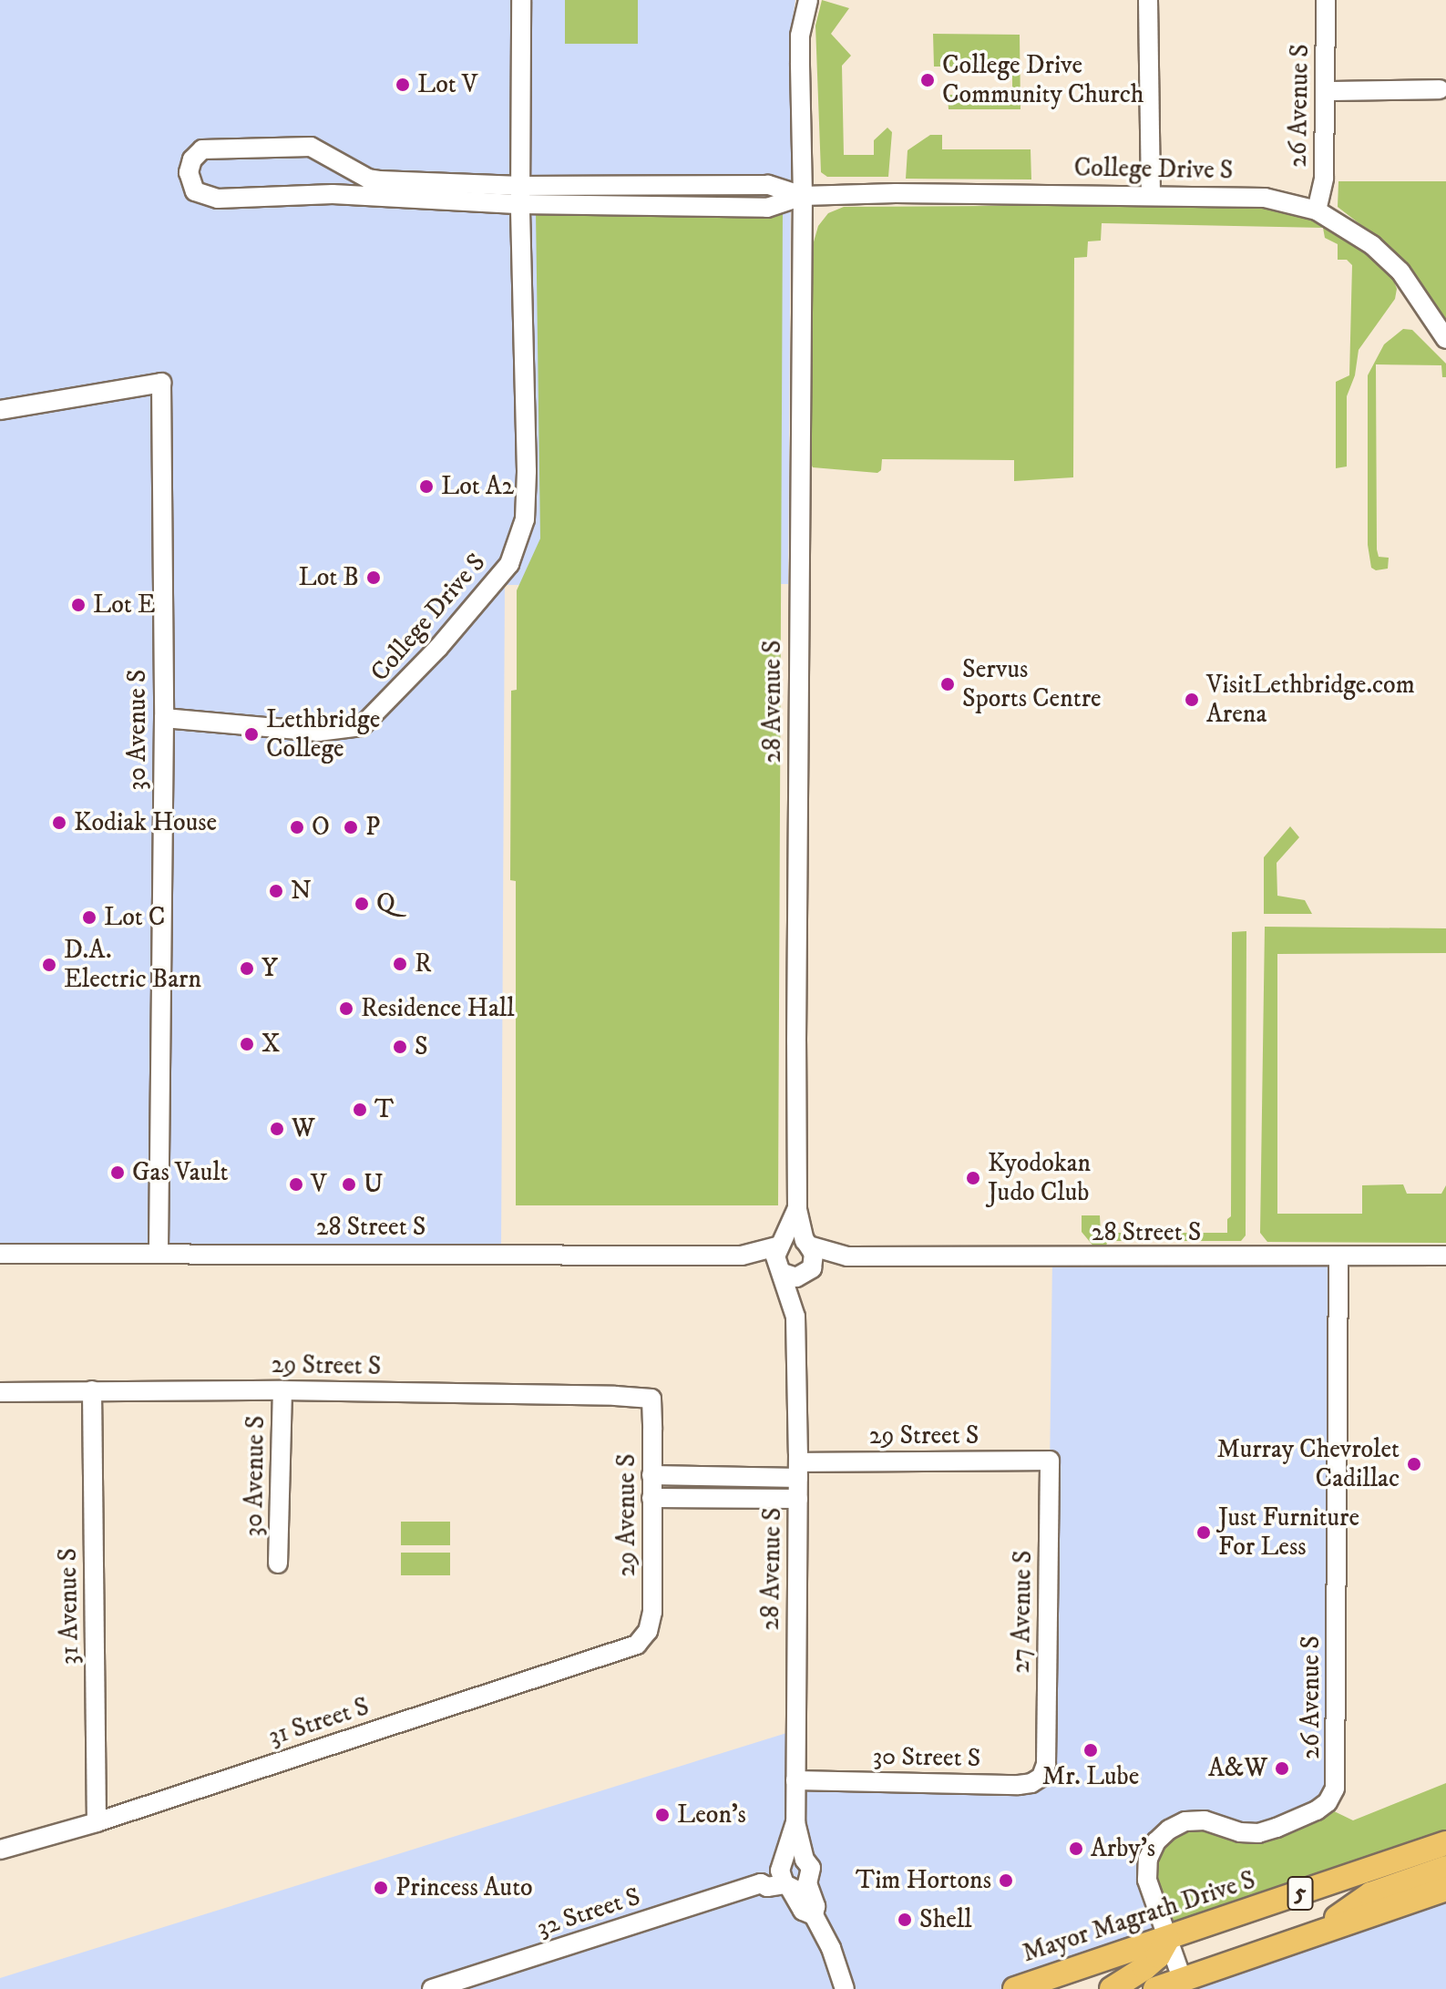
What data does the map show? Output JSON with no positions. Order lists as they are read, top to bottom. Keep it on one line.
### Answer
{"streets":{"main road":["5","Mayor Magrath Drive S"],"street":["26 Avenue S","College Drive S","28 Avenue S","30 Avenue S","28 Street S","29 Street S","29 Avenue S","31 Avenue S","27 Avenue S","31 Street S","30 Street S","32 Street S"]},"crossings":[["26 Avenue S","College Drive S"],["26 Avenue S","28 Street S"],["26 Avenue S","5"],["26 Avenue S","Mayor Magrath Drive S"],["College Drive S","28 Avenue S"],["College Drive S","30 Avenue S"],["28 Avenue S","29 Street S"],["28 Avenue S","30 Street S"],["28 Avenue S","32 Street S"],["30 Avenue S","28 Street S"],["30 Avenue S","29 Street S"],["29 Street S","29 Avenue S"],["29 Street S","31 Avenue S"],["29 Street S","27 Avenue S"],["29 Avenue S","31 Street S"],["31 Avenue S","31 Street S"],["27 Avenue S","30 Street S"]],"places":["College Drive Community Church","Lot V","Lot A2","Lot B","Lot E","Servus Sports Centre","VisitLethbridge.com Arena","Lethbridge College","Kodiak House","O","P","N","Q","Lot C","R","D.A. Electric Barn","Y","Residence Hall","X","S","T","W","Gas Vault","Kyodokan Judo Club","V","U","Murray Chevrolet Cadillac","Just Furniture For Less","Mr. Lube","A&W","Leon's","Arby's","Tim Hortons","Princess Auto","Shell"]}
